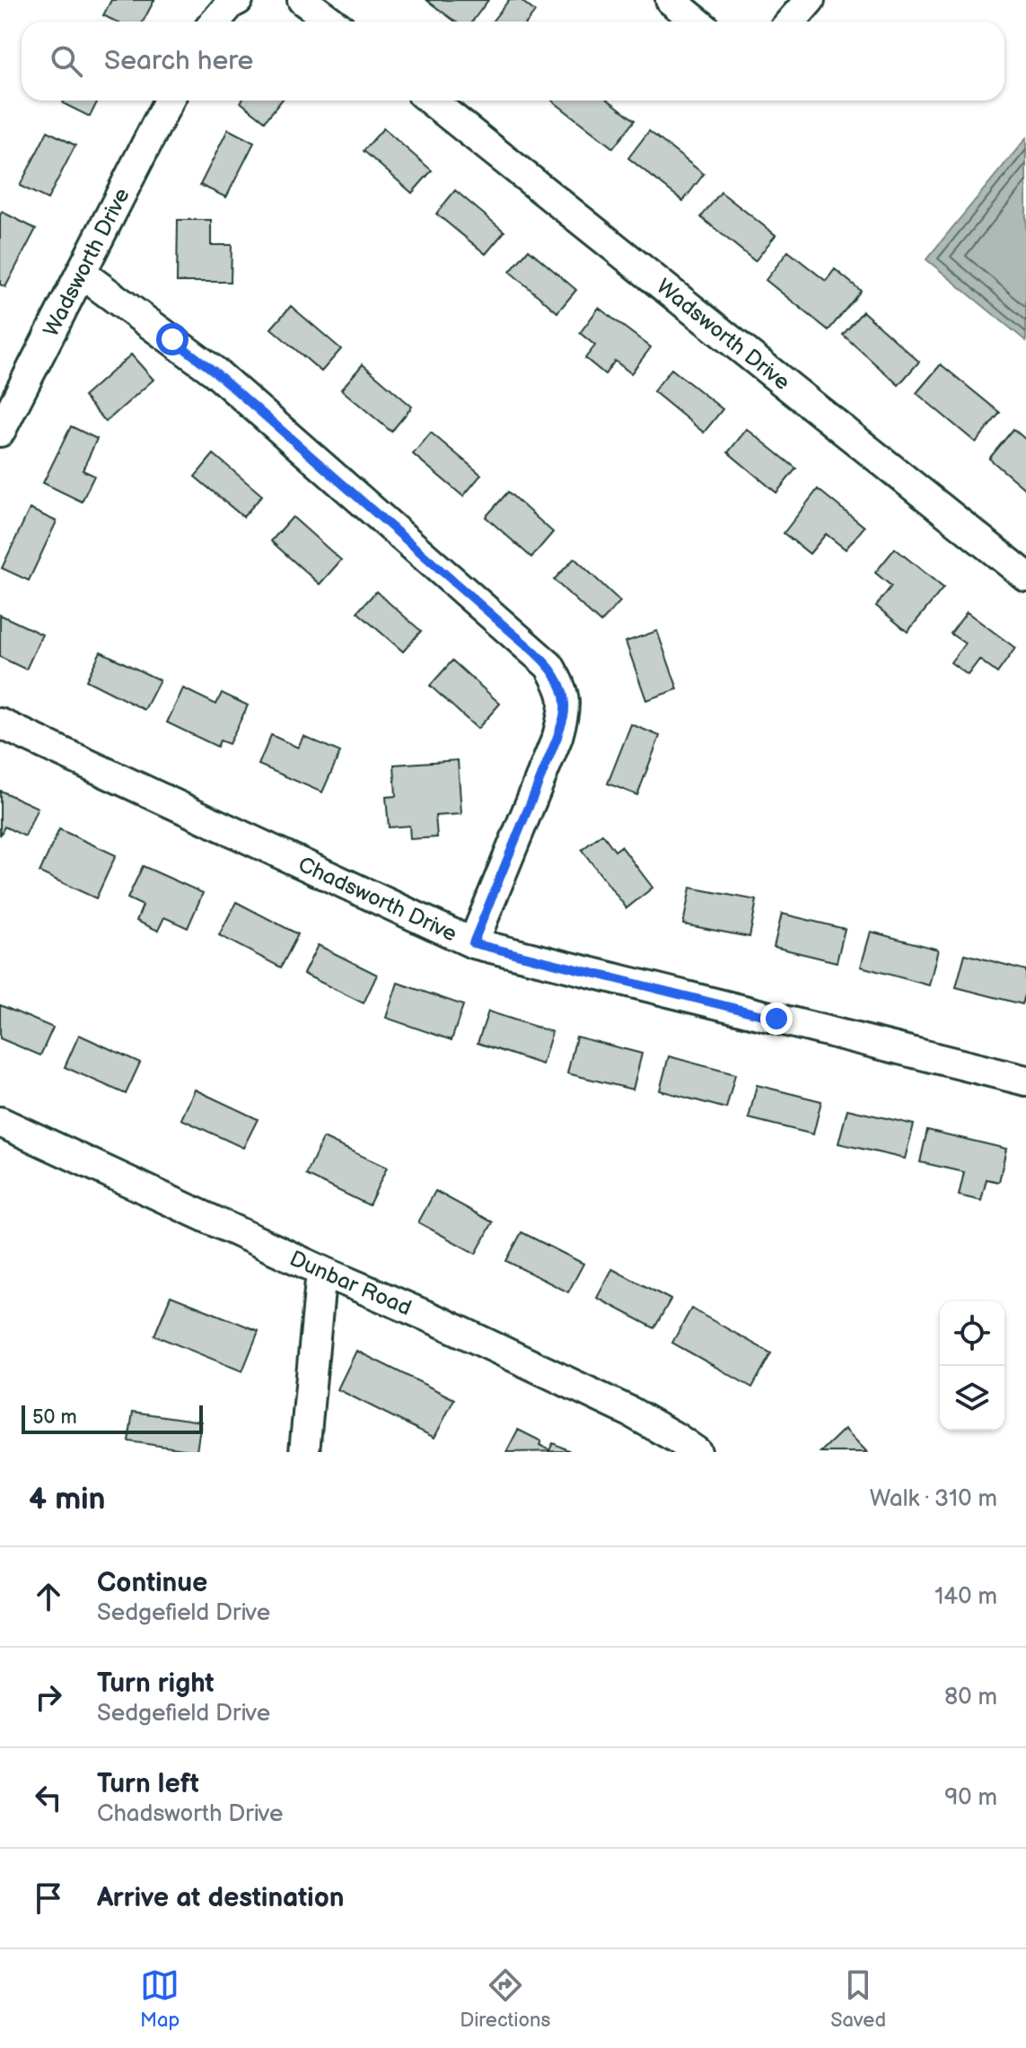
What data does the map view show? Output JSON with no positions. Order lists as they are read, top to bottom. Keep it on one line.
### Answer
{"streets":{"street":["Wadsworth Drive","Chadsworth Drive","Dunbar Road"]},"scale_bar":"50 m","page":{"search":"Search here","scale":"50 m","heading":["4 min","Walk · 310 m"],"list":[["Continue","Sedgefield Drive","140 m"],["Turn right","Sedgefield Drive","80 m"],["Turn left","Chadsworth Drive","90 m"],"Arrive at destination"],"nav":["Map","Directions","Saved"]}}
